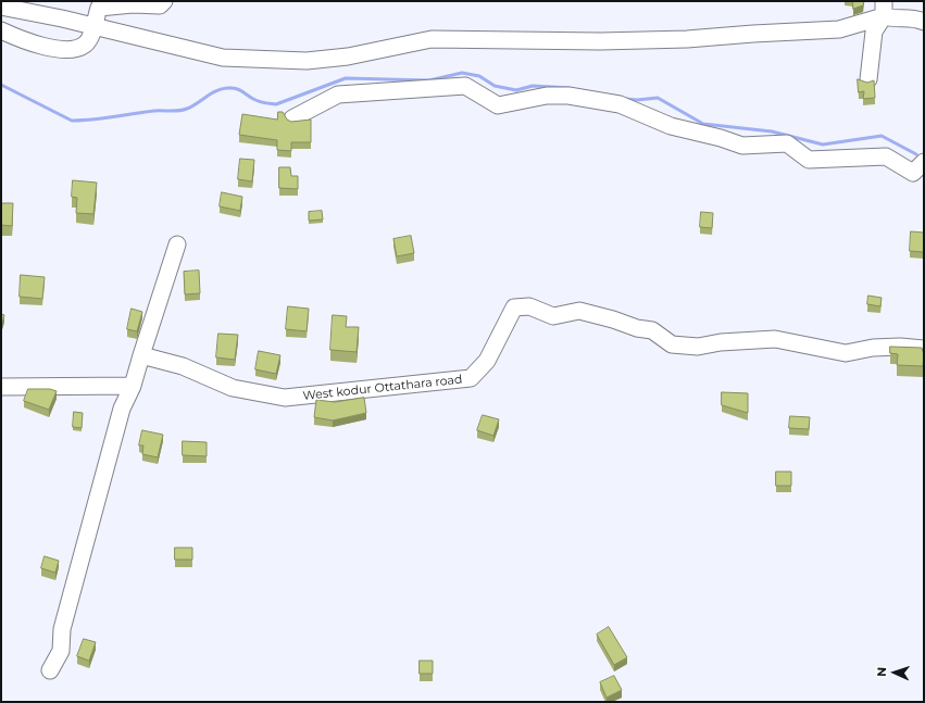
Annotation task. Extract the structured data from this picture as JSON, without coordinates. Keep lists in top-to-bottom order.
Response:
{
  "streets": {
    "street": ["West kodur Ottathara road"]
  },
  "north": "left"
}
